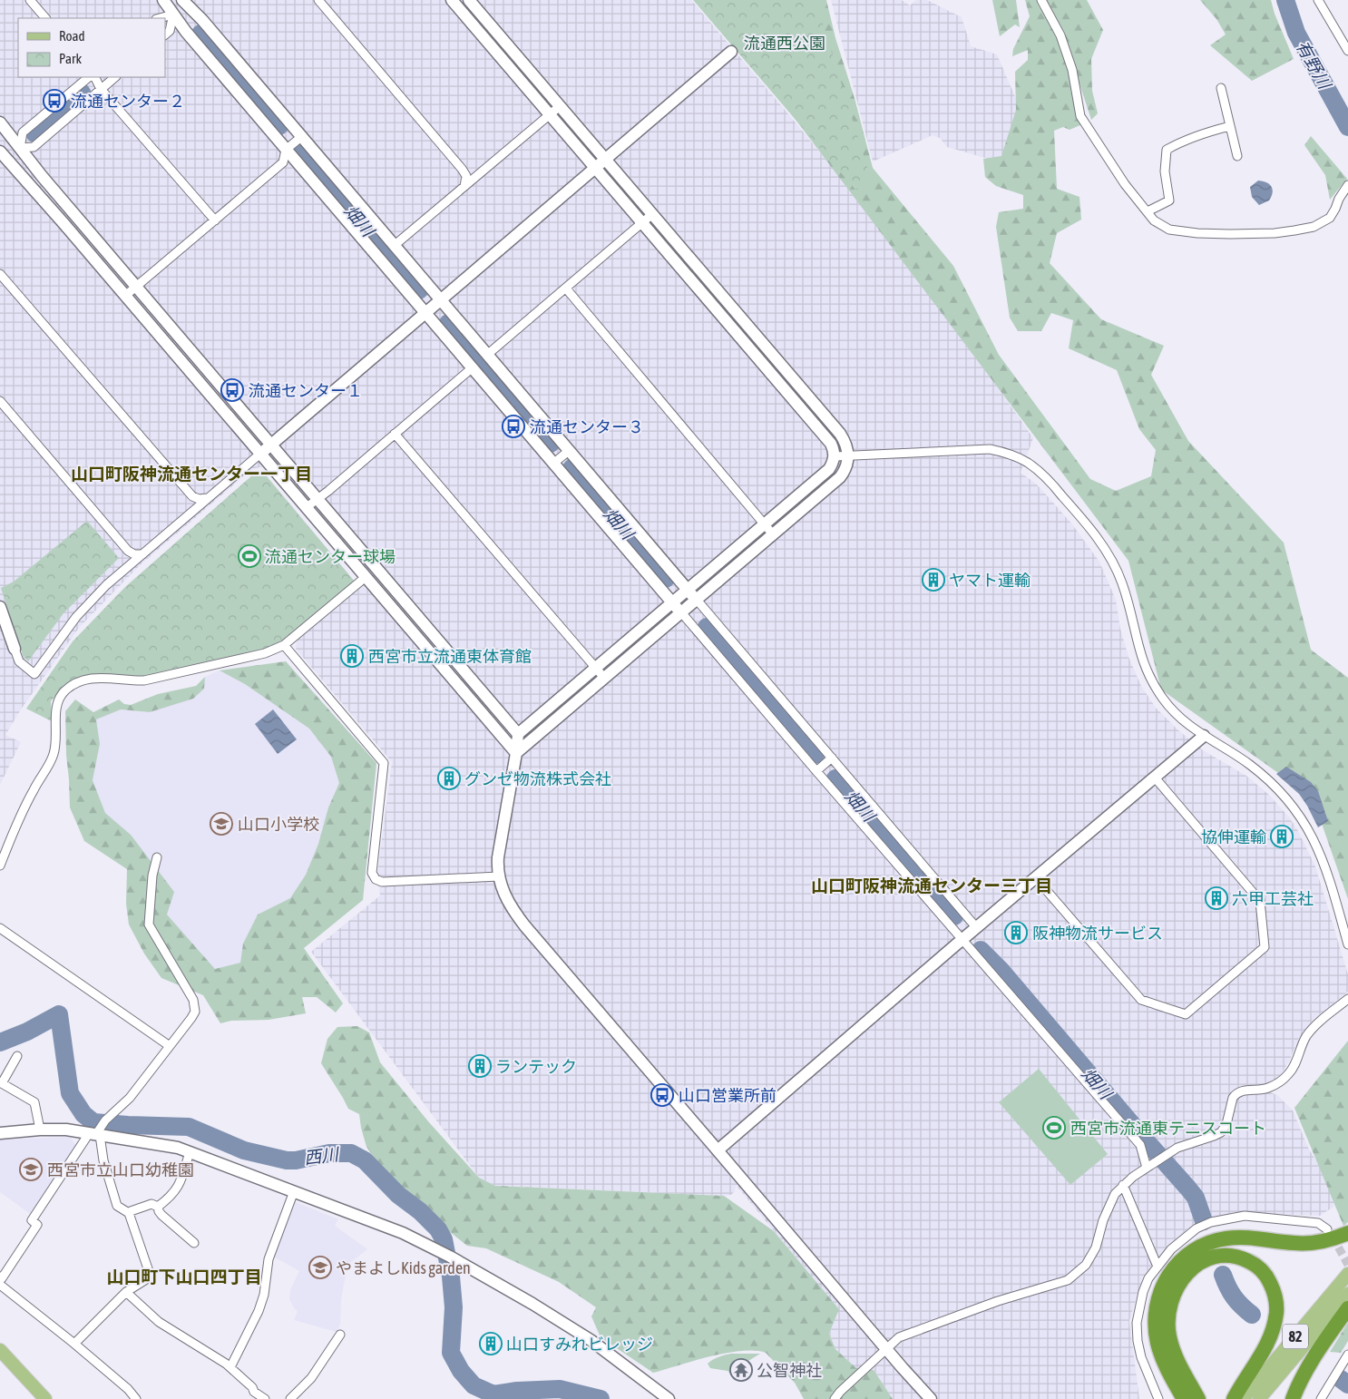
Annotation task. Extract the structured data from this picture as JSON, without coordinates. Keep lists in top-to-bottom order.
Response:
{
  "streets": {
    "main road": ["82"]
  },
  "districts": ["山口町阪神流通センター一丁目", "山口町阪神流通センター三丁目", "山口町下山口四丁目"],
  "water": ["有野川", "畑川", "西川"],
  "parks": ["流通西公園"],
  "places": {
    "bus stop": [
      "流通センター２",
      "流通センター１",
      "流通センター３",
      "山口営業所前"
    ],
    "sports": ["流通センター球場", "西宮市流通東テニスコート"],
    "building": [
      "ヤマト運輸",
      "西宮市立流通東体育館",
      "グンゼ物流株式会社",
      "協伸運輸",
      "六甲工芸社",
      "阪神物流サービス",
      "ランテック",
      "山口すみれビレッジ"
    ],
    "school or university": ["山口小学校", "西宮市立山口幼稚園", "やまよしKids garden"],
    "temple": ["公智神社"]
  },
  "legend": ["Road", "Park"]
}
